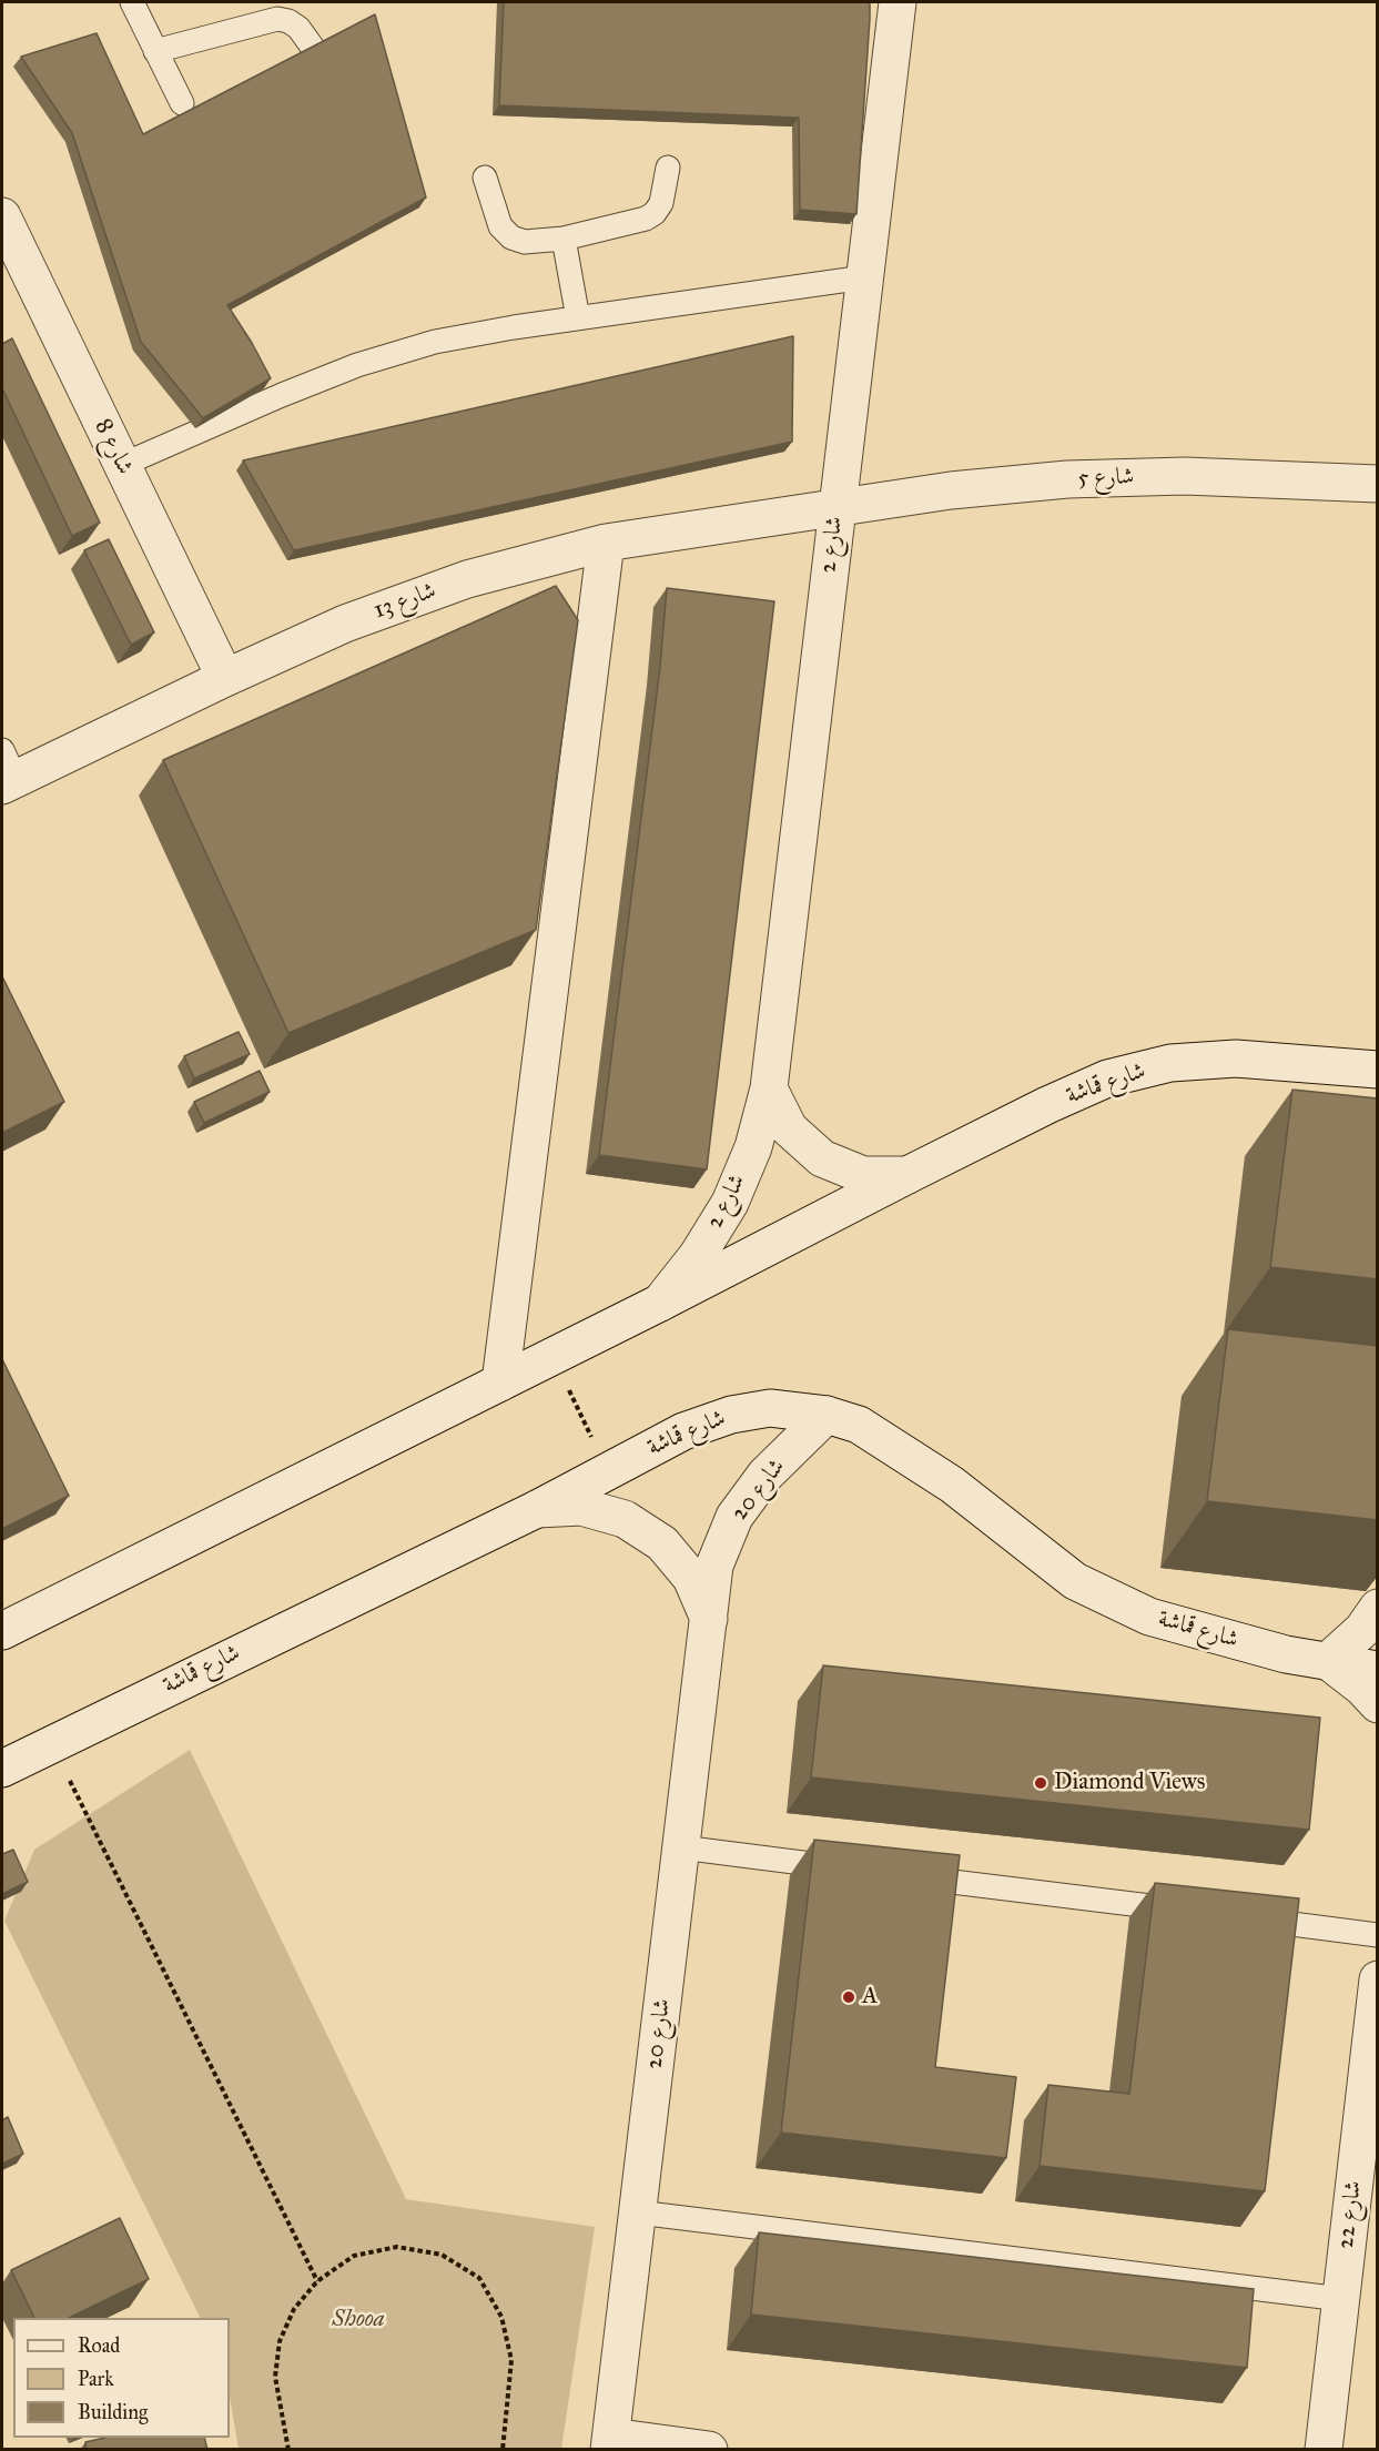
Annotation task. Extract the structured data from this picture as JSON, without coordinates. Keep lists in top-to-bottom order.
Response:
{
  "streets": {
    "street": [
      "شارع 8",
      "شارع 5",
      "شارع 2",
      "شارع 13",
      "شارع قماشة",
      "شارع 20",
      "شارع 22"
    ]
  },
  "crossings": [
    ["شارع 8", "شارع 13"],
    ["شارع 5", "شارع 2"],
    ["شارع 5", "شارع 13"],
    ["شارع 2", "شارع 13"],
    ["شارع 2", "شارع قماشة"],
    ["شارع قماشة", "شارع 20"]
  ],
  "parks": ["Shooa"],
  "places": ["Diamond Views", "A"],
  "legend": ["Road", "Park", "Building"]
}
